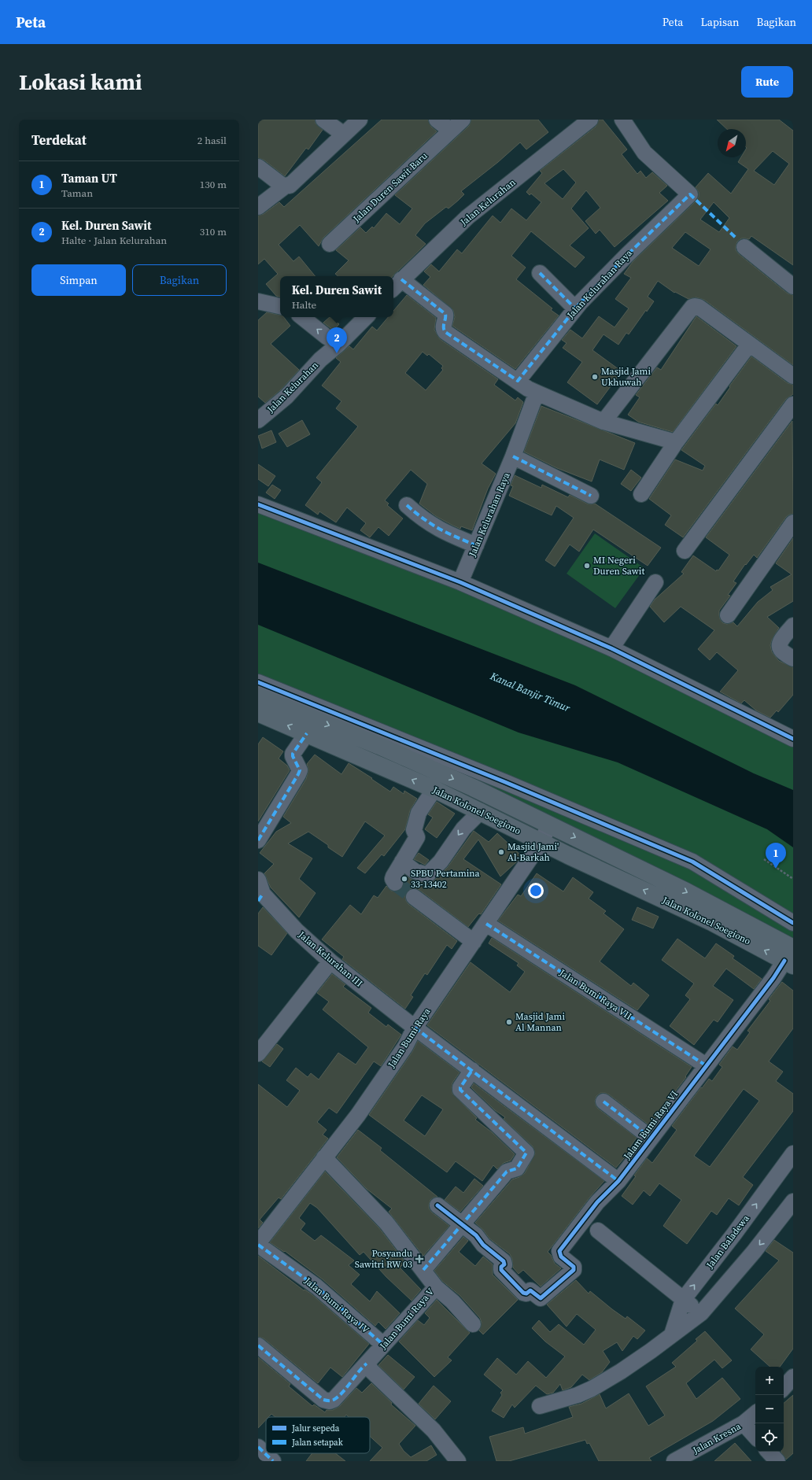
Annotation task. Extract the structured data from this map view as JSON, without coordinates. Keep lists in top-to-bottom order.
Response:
{
  "streets": {
    "main road": ["Jalan Kolonel Soegiono"],
    "street": [
      "Jalan Duren Sawit Baru",
      "Jalan Kelurahan",
      "Jalan Kelurahan Raya",
      "Jalan Kelurahan III",
      "Jalan Bumi Raya VII",
      "Jalan Bumi Raya",
      "Jalam Bumi Raya VI",
      "Jalan Baladewa",
      "Jalan Bumi Raya IV",
      "Jalan Bumi Raya V",
      "Jalan Kresna"
    ]
  },
  "crossings": [
    ["Jalan Kolonel Soegiono", "Jalan Bumi Raya"],
    ["Jalan Kolonel Soegiono", "Jalam Bumi Raya VI"],
    ["Jalan Kelurahan III", "Jalan Bumi Raya"],
    ["Jalan Bumi Raya VII", "Jalan Bumi Raya"],
    ["Jalan Bumi Raya VII", "Jalam Bumi Raya VI"],
    ["Jalan Bumi Raya", "Jalan Bumi Raya IV"],
    ["Jalan Bumi Raya", "Jalan Bumi Raya V"],
    ["Jalan Bumi Raya IV", "Jalan Bumi Raya V"]
  ],
  "water": ["Kanal Banjir Timur"],
  "places": {
    "other": [
      "Masjid Jami Ukhuwah",
      "MI Negeri Duren Sawit",
      "Masjid Jami' Al-Barkah",
      "SPBU Pertamina 33-13402",
      "Masjid Jami Al Mannan"
    ],
    "health": ["Posyandu Sawitri RW 03"]
  },
  "legend": ["Jalur sepeda", "Jalan setapak"],
  "north": "bottom left",
  "page": {
    "header": "Peta",
    "nav": ["Peta", "Lapisan", "Bagikan"],
    "buttons": [
      "Rute",
      ["Simpan", "Bagikan"]
    ],
    "title": "Lokasi kami",
    "heading": ["Terdekat", "2 hasil"],
    "list": [
      {
        "mark": "1",
        "name": "Taman UT",
        "note": "Taman",
        "value": "130 m"
      },
      {
        "mark": "2",
        "name": "Kel. Duren Sawit",
        "note": "Halte · Jalan Kelurahan",
        "value": "310 m"
      }
    ],
    "popup": ["Kel. Duren Sawit", "Halte"],
    "pins": ["2", "1"],
    "map_buttons": ["+", "−"]
  }
}
